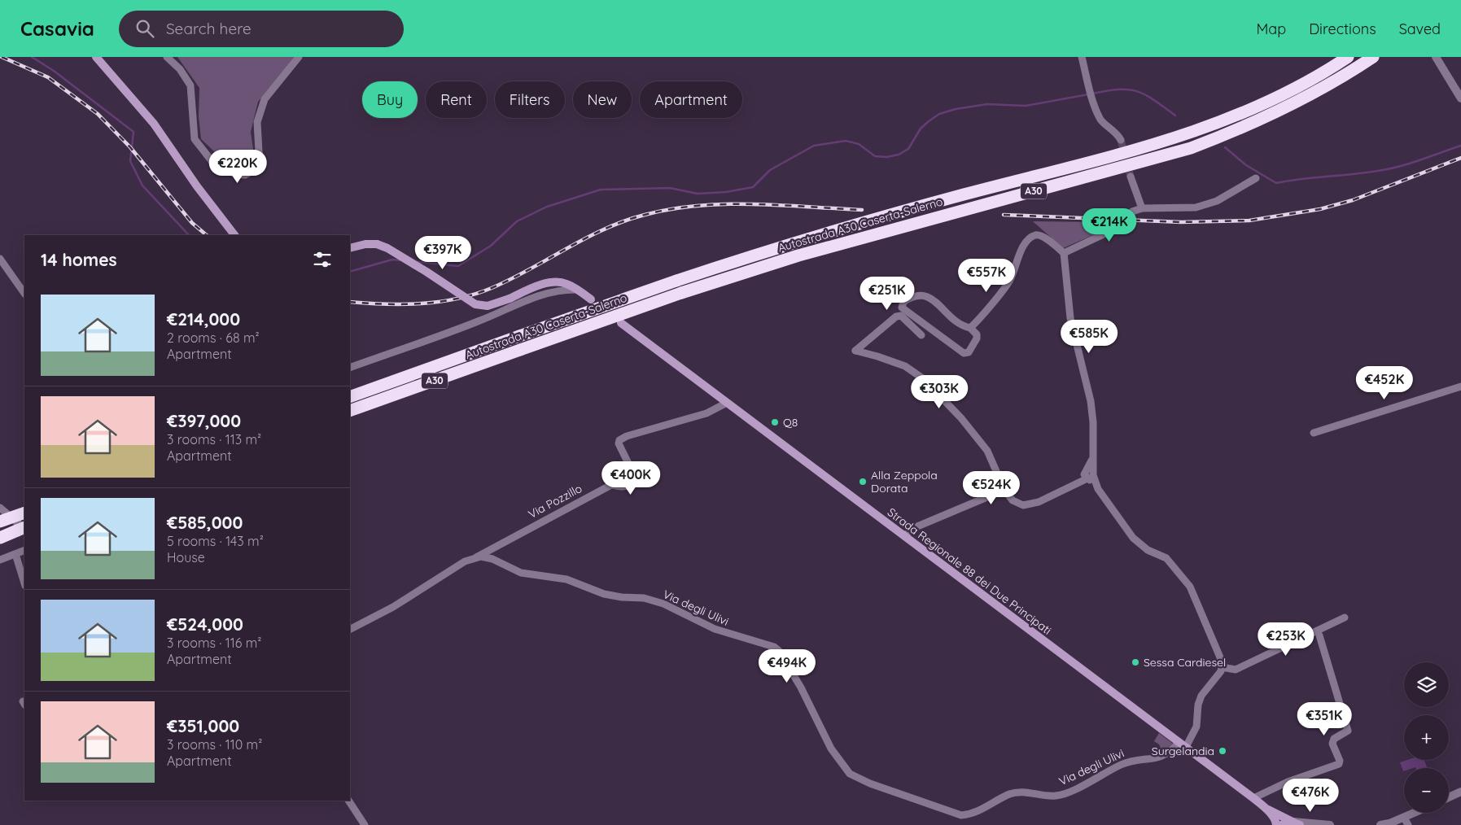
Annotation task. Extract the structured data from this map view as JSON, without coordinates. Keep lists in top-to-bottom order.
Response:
{
  "streets": {
    "highway": ["A30", "Autostrada A30 Caserta-Salerno"],
    "main road": ["Strada Regionale 88 dei Due Principati"],
    "street": ["Via Pozzillo", "Via degli Ulivi"]
  },
  "crossings": [
    ["Via Pozzillo", "Strada Regionale 88 dei Due Principati"],
    ["Via Pozzillo", "Via degli Ulivi"],
    ["Strada Regionale 88 dei Due Principati", "Via degli Ulivi"]
  ],
  "places": [
    "Q8",
    "Alla Zeppola Dorata",
    "Sessa Cardiesel",
    "Surgelandia"
  ],
  "page": {
    "header": "Casavia",
    "search": "Search here",
    "nav": ["Map", "Directions", "Saved"],
    "chip": [
      "Buy",
      "Rent",
      "Filters",
      "New",
      "Apartment"
    ],
    "price": [
      "€220K",
      "€214K",
      "€397K",
      "€557K",
      "€251K",
      "€585K",
      "€452K",
      "€303K",
      "€400K",
      "€524K",
      "€253K",
      "€494K",
      "€351K",
      "€476K"
    ],
    "heading": "14 homes",
    "list": [
      {
        "name": "€214,000",
        "note": "2 rooms · 68 m² · Apartment"
      },
      {
        "name": "€397,000",
        "note": "3 rooms · 113 m² · Apartment"
      },
      {
        "name": "€585,000",
        "note": "5 rooms · 143 m² · House"
      },
      {
        "name": "€524,000",
        "note": "3 rooms · 116 m² · Apartment"
      },
      {
        "name": "€351,000",
        "note": "3 rooms · 110 m² · Apartment"
      }
    ],
    "map_buttons": ["+", "−"]
  }
}
